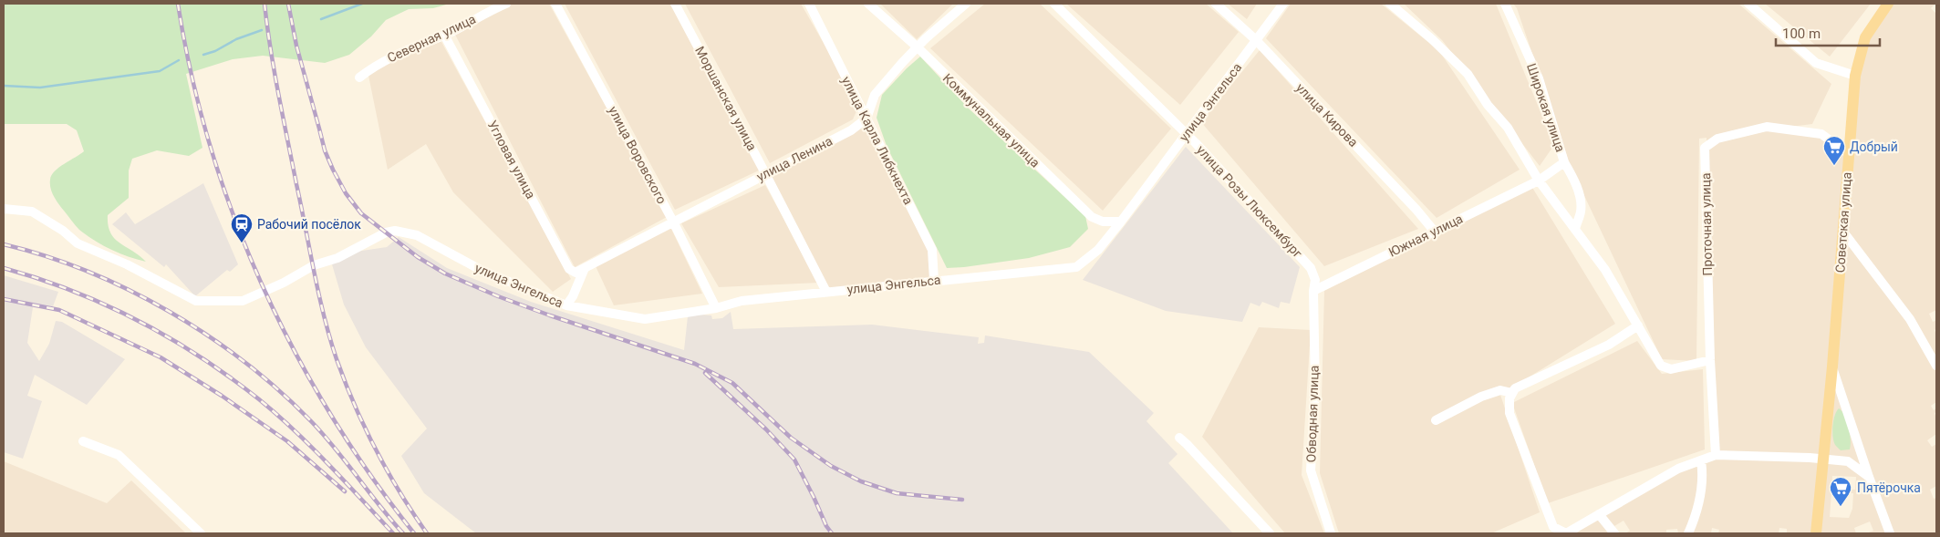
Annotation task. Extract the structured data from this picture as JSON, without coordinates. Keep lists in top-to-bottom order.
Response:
{
  "streets": {
    "main road": ["Советская улица"],
    "street": [
      "Северная улица",
      "Моршанская улица",
      "улица Энгельса",
      "Широкая улица",
      "улица Кирова",
      "Коммунальная улица",
      "улица Карла Либкнехта",
      "улица Воровского",
      "улица Ленина",
      "Угловая улица",
      "улица Розы Люксембург",
      "Проточная улица",
      "Южная улица",
      "Обводная улица"
    ]
  },
  "crossings": [
    ["Северная улица", "Угловая улица"],
    ["Моршанская улица", "улица Энгельса"],
    ["Моршанская улица", "улица Ленина"],
    ["улица Энгельса", "улица Кирова"],
    ["улица Энгельса", "Коммунальная улица"],
    ["улица Энгельса", "улица Карла Либкнехта"],
    ["улица Энгельса", "улица Воровского"],
    ["улица Энгельса", "улица Розы Люксембург"],
    ["Широкая улица", "Южная улица"],
    ["улица Кирова", "Южная улица"],
    ["улица Карла Либкнехта", "улица Ленина"],
    ["улица Воровского", "улица Ленина"],
    ["улица Ленина", "Угловая улица"],
    ["улица Розы Люксембург", "Южная улица"],
    ["улица Розы Люксембург", "Обводная улица"],
    ["Советская улица", "Проточная улица"],
    ["Южная улица", "Обводная улица"]
  ],
  "places": {
    "supermarket": ["Добрый", "Пятёрочка"],
    "station": ["Рабочий посёлок"]
  },
  "scale_bar": "100 m"
}
